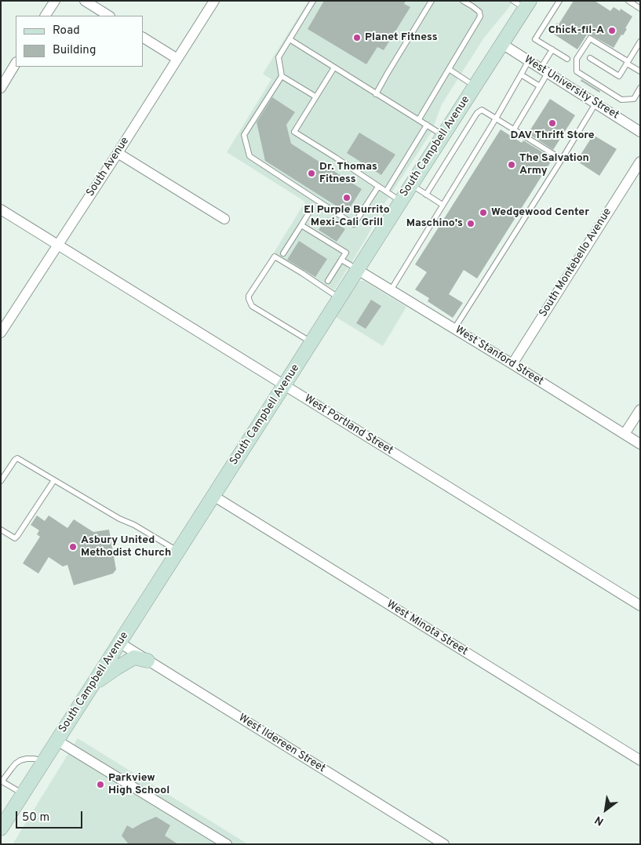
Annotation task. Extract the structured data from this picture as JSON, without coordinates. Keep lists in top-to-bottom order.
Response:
{
  "streets": {
    "main road": ["South Campbell Avenue"],
    "street": [
      "West University Street",
      "South Avenue",
      "South Montebello Avenue",
      "West Stanford Street",
      "West Portland Street",
      "West Minota Street",
      "West Ildereen Street"
    ]
  },
  "crossings": [
    ["West University Street", "South Campbell Avenue"],
    ["South Campbell Avenue", "West Stanford Street"],
    ["South Campbell Avenue", "West Portland Street"],
    ["South Campbell Avenue", "West Minota Street"],
    ["South Campbell Avenue", "West Ildereen Street"],
    ["South Avenue", "West Portland Street"],
    ["South Montebello Avenue", "West Stanford Street"]
  ],
  "places": [
    "Chick-fil-A",
    "Planet Fitness",
    "DAV Thrift Store",
    "The Salvation Army",
    "Dr. Thomas Fitness",
    "El Purple Burrito Mexi-Cali Grill",
    "Wedgewood Center",
    "Maschino's",
    "Asbury United Methodist Church",
    "Parkview High School"
  ],
  "legend": ["Road", "Building"],
  "scale_bar": "50 m",
  "north": "bottom left"
}
